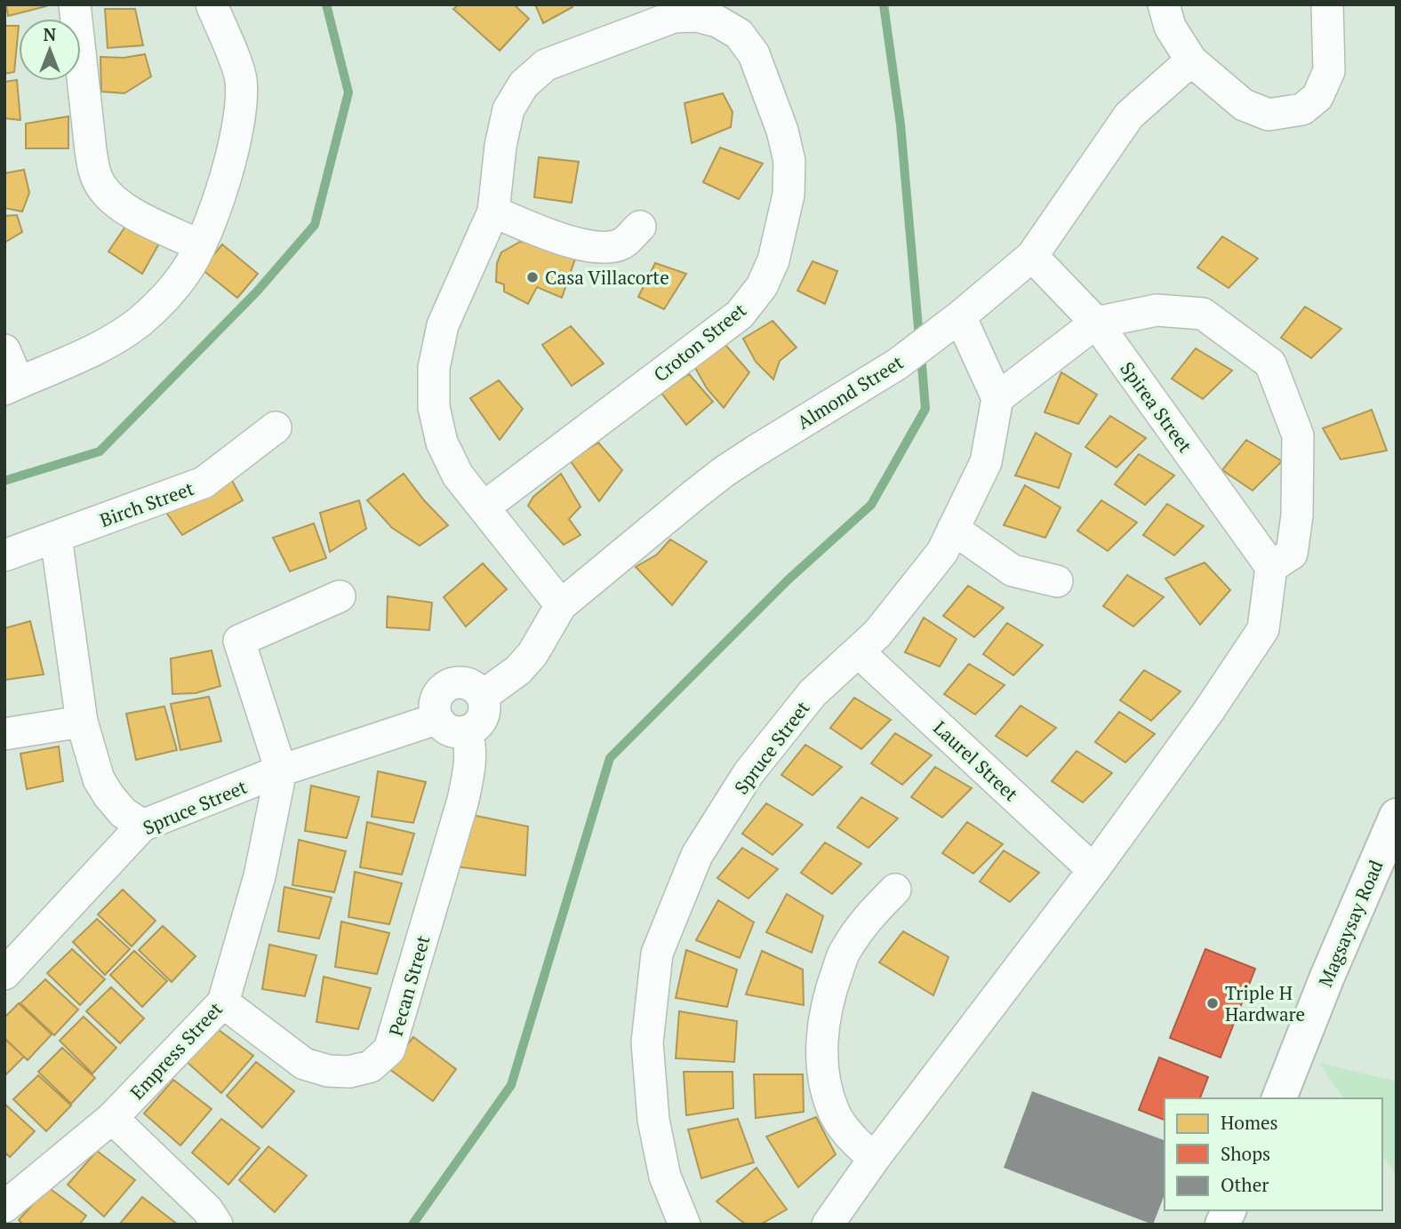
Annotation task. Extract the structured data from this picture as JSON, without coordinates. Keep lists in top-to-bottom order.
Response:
{
  "streets": {
    "main road": ["Magsaysay Road"],
    "street": [
      "Croton Street",
      "Almond Street",
      "Spirea Street",
      "Birch Street",
      "Spruce Street",
      "Laurel Street",
      "Pecan Street",
      "Empress Street"
    ]
  },
  "crossings": [
    ["Croton Street", "Almond Street"],
    ["Almond Street", "Spirea Street"],
    ["Almond Street", "Spruce Street"],
    ["Almond Street", "Pecan Street"],
    ["Spruce Street", "Laurel Street"],
    ["Spruce Street", "Pecan Street"],
    ["Spruce Street", "Empress Street"],
    ["Pecan Street", "Empress Street"]
  ],
  "places": ["Casa Villacorte", "Triple H Hardware"],
  "legend": ["Homes", "Shops", "Other"],
  "north": "top"
}
